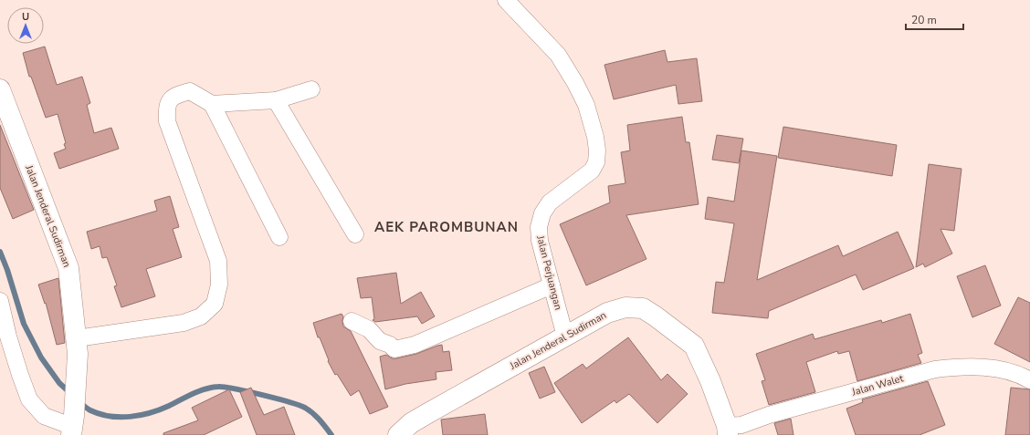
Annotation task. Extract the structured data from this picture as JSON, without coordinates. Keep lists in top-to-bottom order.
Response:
{
  "streets": {
    "main road": ["Jalan Jenderal Sudirman"],
    "street": ["Jalan Perjuangan", "Jalan Walet"]
  },
  "crossings": [
    ["Jalan Jenderal Sudirman", "Jalan Perjuangan"],
    ["Jalan Jenderal Sudirman", "Jalan Walet"]
  ],
  "districts": ["AEK PAROMBUNAN"],
  "scale_bar": "20 m",
  "north": "top"
}
